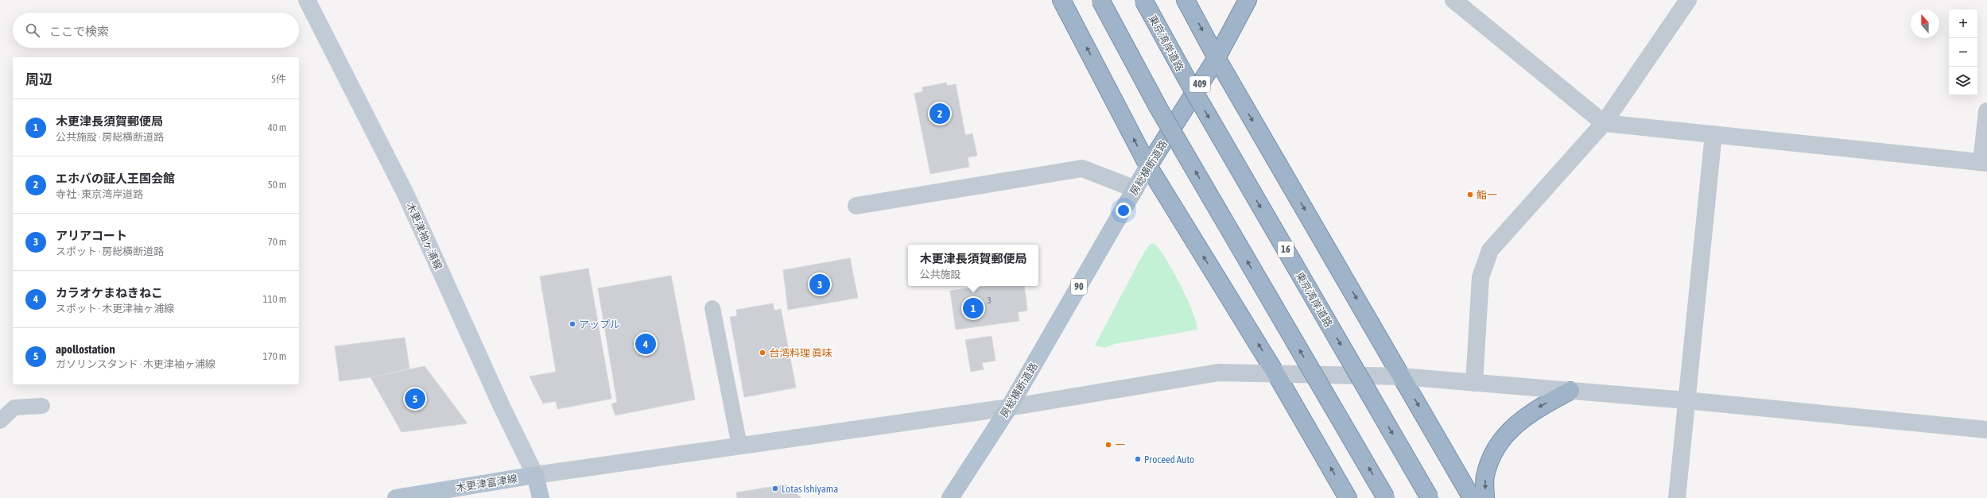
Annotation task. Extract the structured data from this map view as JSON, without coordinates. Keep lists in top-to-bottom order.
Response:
{
  "streets": {
    "highway": [
      "東京湾岸道路",
      "409",
      "房総横断道路",
      "16"
    ],
    "main road": ["木更津袖ヶ浦線", "90", "木更津富津線"]
  },
  "crossings": [
    ["木更津袖ヶ浦線", "木更津富津線"]
  ],
  "places": [
    "鮨一",
    "アップル",
    "台湾料理 眞味",
    "一",
    "Proceed Auto",
    "Lotas Ishiyama"
  ],
  "house_numbers": ["3"],
  "north": "top",
  "page": {
    "map_buttons": ["+", "−"],
    "search": "ここで検索",
    "heading": ["周辺", "5件"],
    "list": [
      {
        "mark": "1",
        "name": "木更津長須賀郵便局",
        "note": "公共施設 · 房総横断道路",
        "value": "40 m"
      },
      {
        "mark": "2",
        "name": "エホバの証人王国会館",
        "note": "寺社 · 東京湾岸道路",
        "value": "50 m"
      },
      {
        "mark": "3",
        "name": "アリアコート",
        "note": "スポット · 房総横断道路",
        "value": "70 m"
      },
      {
        "mark": "4",
        "name": "カラオケまねきねこ",
        "note": "スポット · 木更津袖ヶ浦線",
        "value": "110 m"
      },
      {
        "mark": "5",
        "name": "apollostation",
        "note": "ガソリンスタンド · 木更津袖ヶ浦線",
        "value": "170 m"
      }
    ],
    "pins": [
      "2",
      "3",
      "1",
      "4",
      "5"
    ],
    "popup": ["木更津長須賀郵便局", "公共施設"]
  }
}
